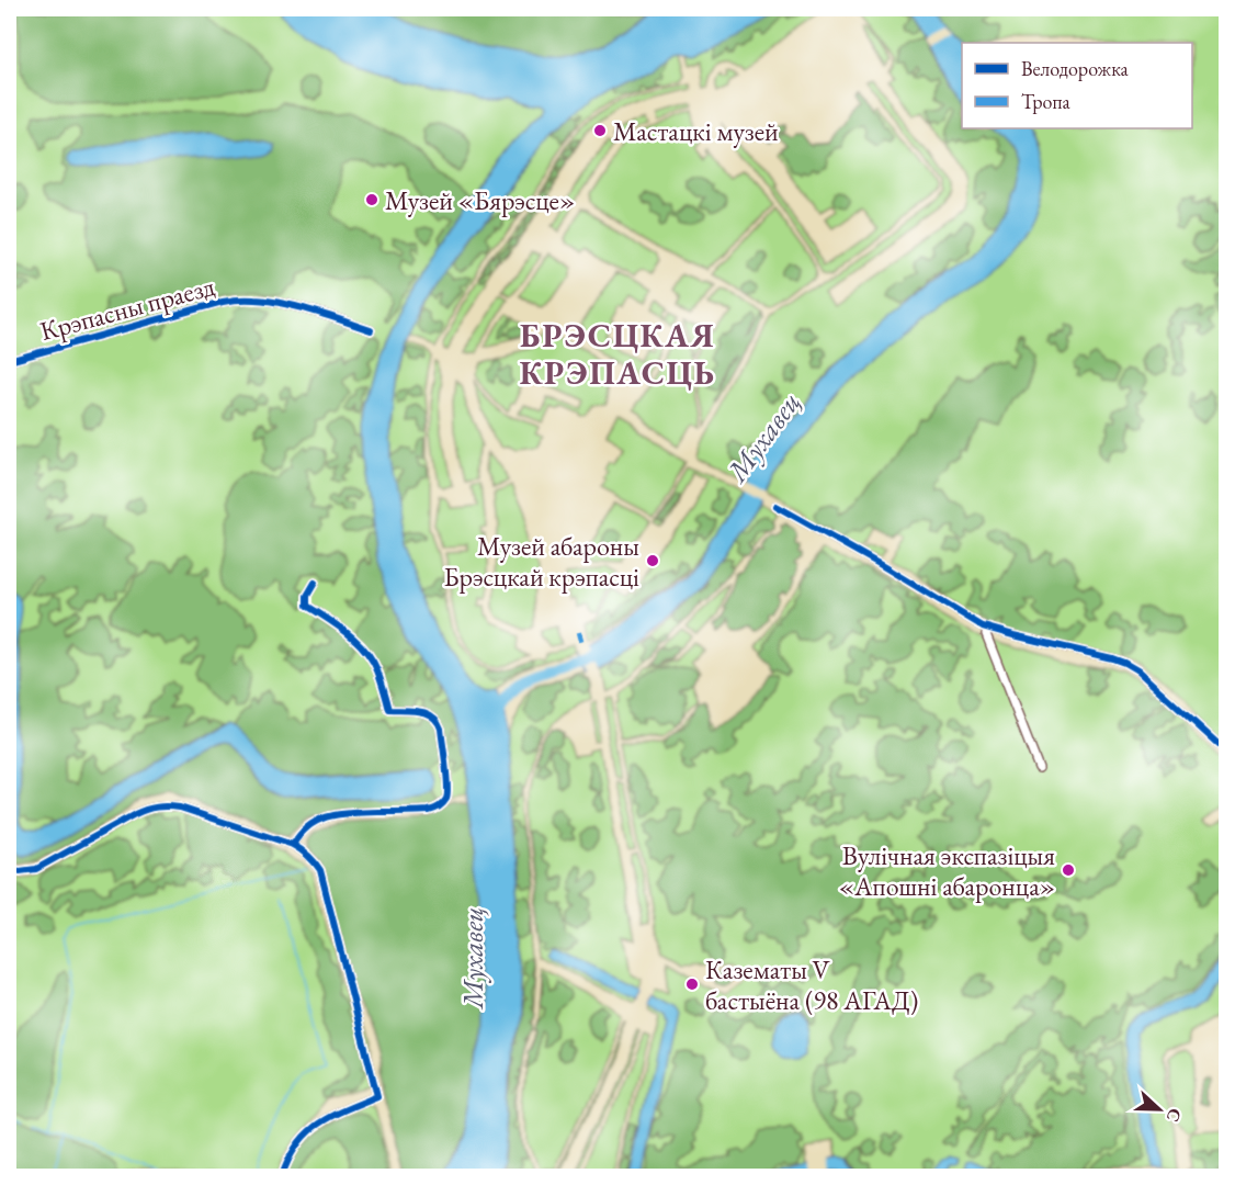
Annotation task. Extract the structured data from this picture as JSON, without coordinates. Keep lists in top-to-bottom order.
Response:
{
  "streets": {
    "street": ["Крэпасны праезд"]
  },
  "districts": ["БРЭСЦКАЯ КРЭПАСЦЬ"],
  "water": ["Мухавец"],
  "places": [
    "Мастацкі музей",
    "Музей «Бярэсце»",
    "Музей абароны Брэсцкай крэпасці",
    "Вулічная экспазіцыя «Апошні абаронца»",
    "Казематы V бастыёна (98 АГАД)"
  ],
  "legend": ["Велодорожка", "Тропа"],
  "north": "right"
}
